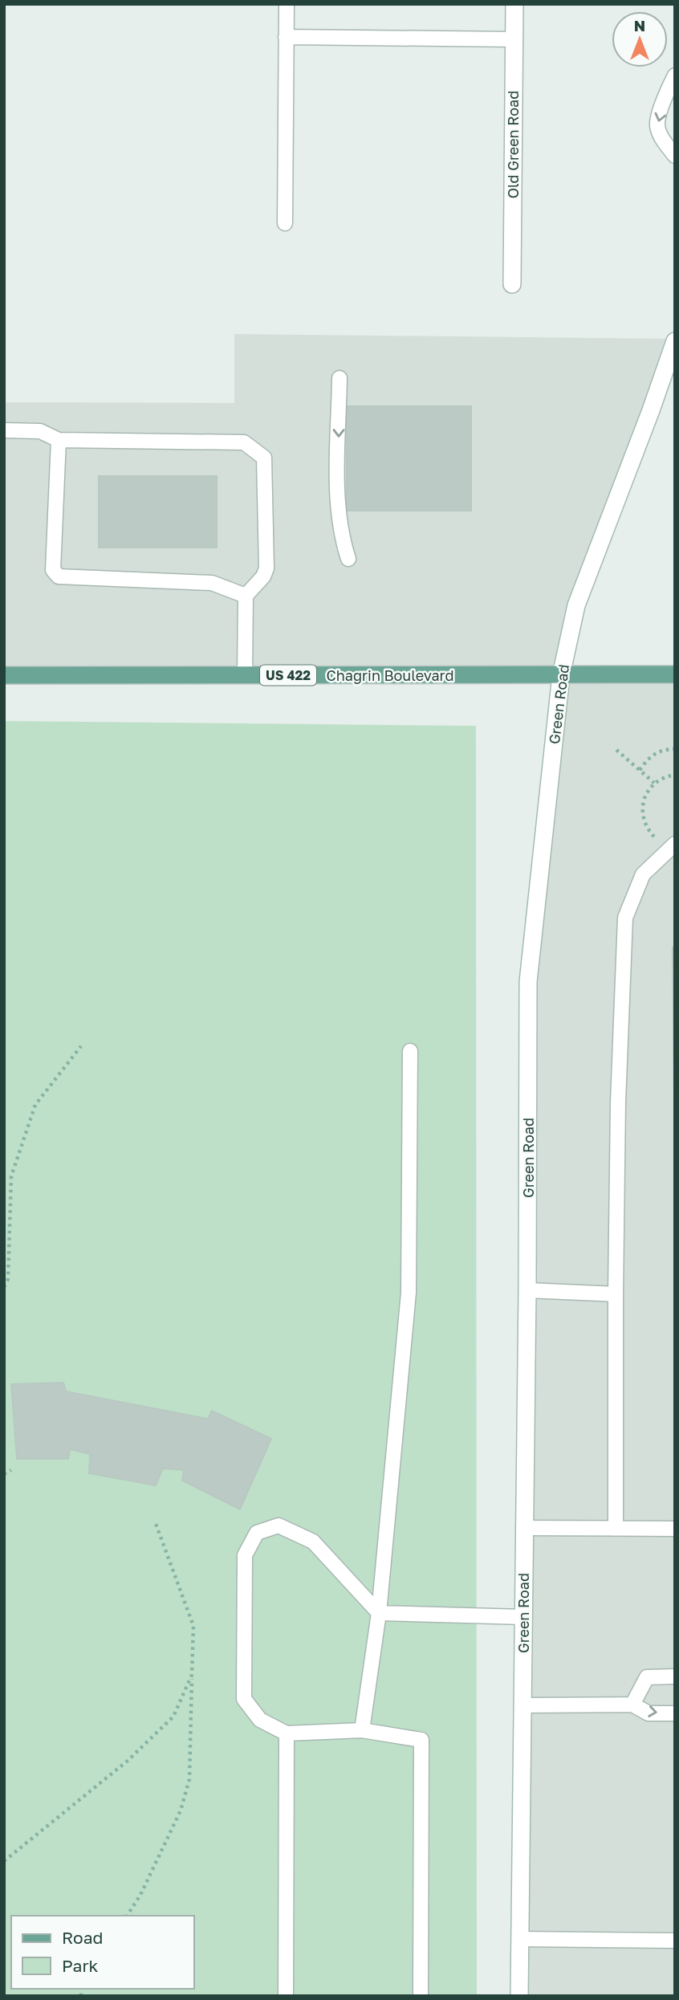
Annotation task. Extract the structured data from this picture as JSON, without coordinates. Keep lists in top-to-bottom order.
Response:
{
  "streets": {
    "main road": [
      "Old Green Road",
      "US 422",
      "Chagrin Boulevard",
      "Green Road"
    ]
  },
  "crossings": [
    ["Chagrin Boulevard", "Green Road"]
  ],
  "legend": ["Road", "Park"],
  "north": "top"
}
